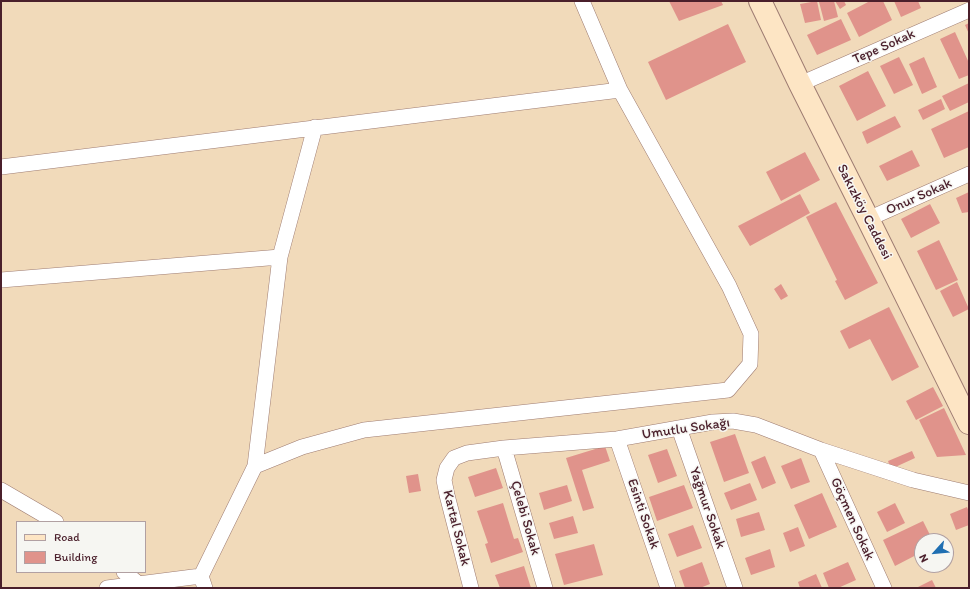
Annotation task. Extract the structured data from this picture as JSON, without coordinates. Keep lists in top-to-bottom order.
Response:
{
  "streets": {
    "main road": ["Sakızköy Caddesi"],
    "street": [
      "Tepe Sokak",
      "Onur Sokak",
      "Umutlu Sokağı",
      "Yağmur Sokak",
      "Esinti Sokak",
      "Çelebi Sokak",
      "Göçmen Sokak",
      "Kartal Sokak"
    ]
  },
  "crossings": [
    ["Tepe Sokak", "Sakızköy Caddesi"],
    ["Onur Sokak", "Sakızköy Caddesi"],
    ["Umutlu Sokağı", "Yağmur Sokak"],
    ["Umutlu Sokağı", "Esinti Sokak"],
    ["Umutlu Sokağı", "Çelebi Sokak"],
    ["Umutlu Sokağı", "Göçmen Sokak"],
    ["Umutlu Sokağı", "Kartal Sokak"]
  ],
  "legend": ["Road", "Building"],
  "north": "bottom left"
}
